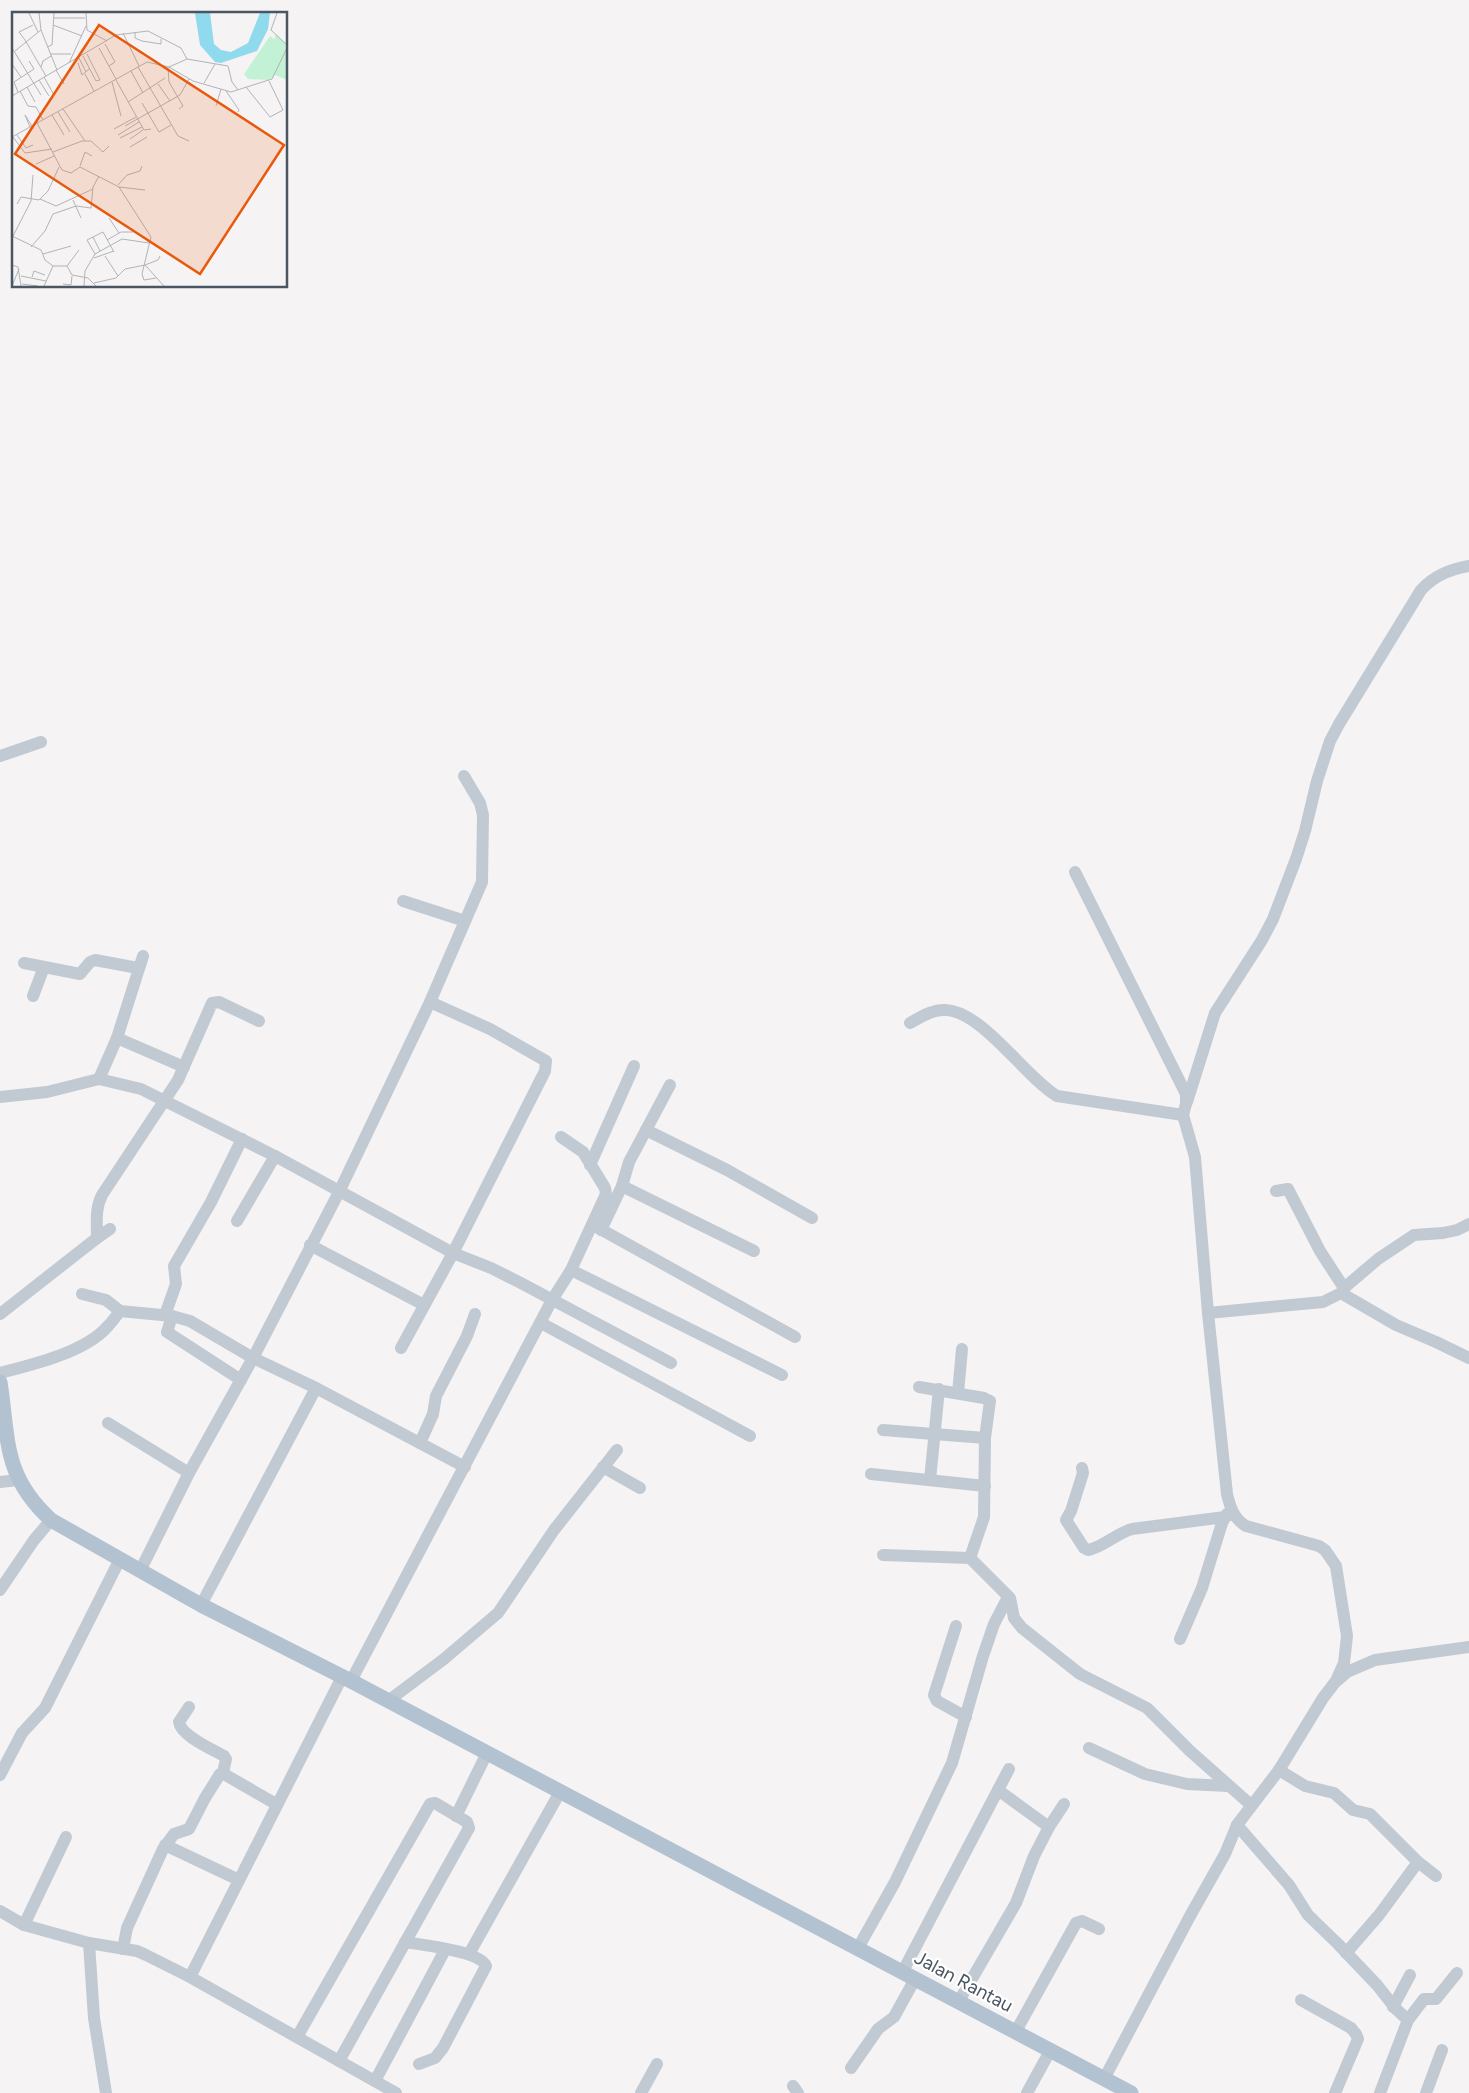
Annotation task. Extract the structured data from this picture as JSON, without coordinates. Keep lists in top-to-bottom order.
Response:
{
  "streets": {
    "main road": ["Jalan Rantau"]
  }
}
